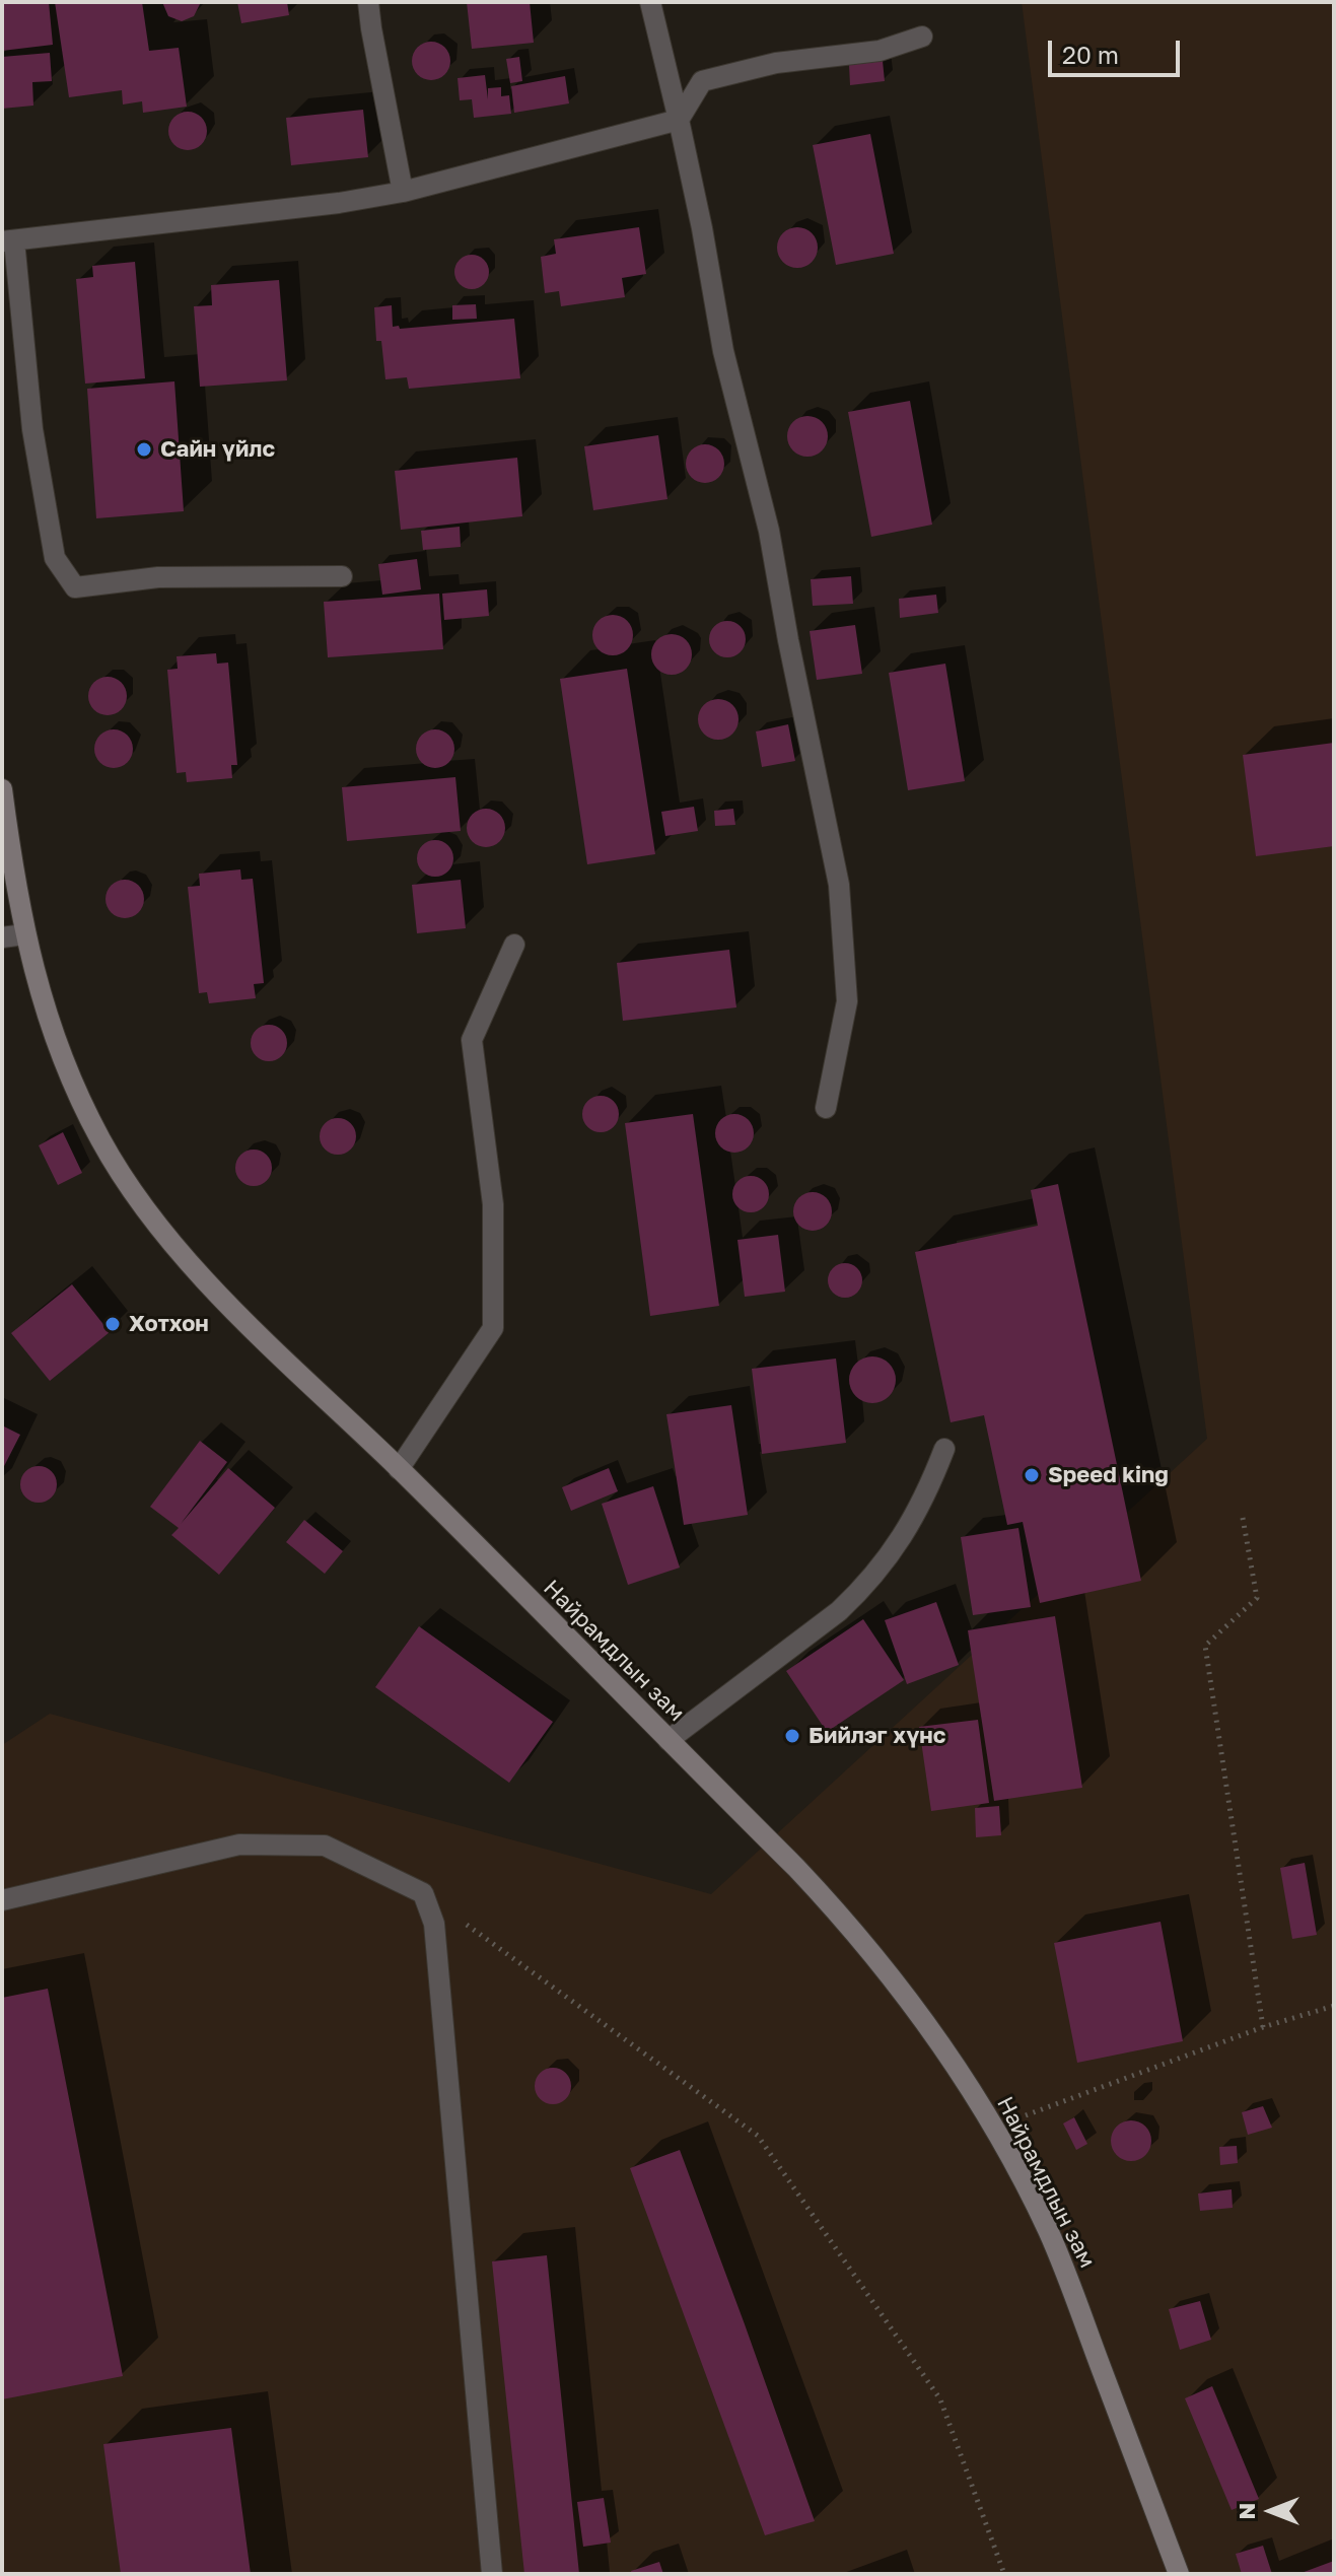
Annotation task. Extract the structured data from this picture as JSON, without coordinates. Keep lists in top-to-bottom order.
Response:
{
  "streets": {
    "main road": ["Найрамдлын зам"]
  },
  "places": [
    "Сайн үйлс",
    "Хотхон",
    "Speed king",
    "Бийлэг хүнс"
  ],
  "scale_bar": "20 m",
  "north": "left"
}
